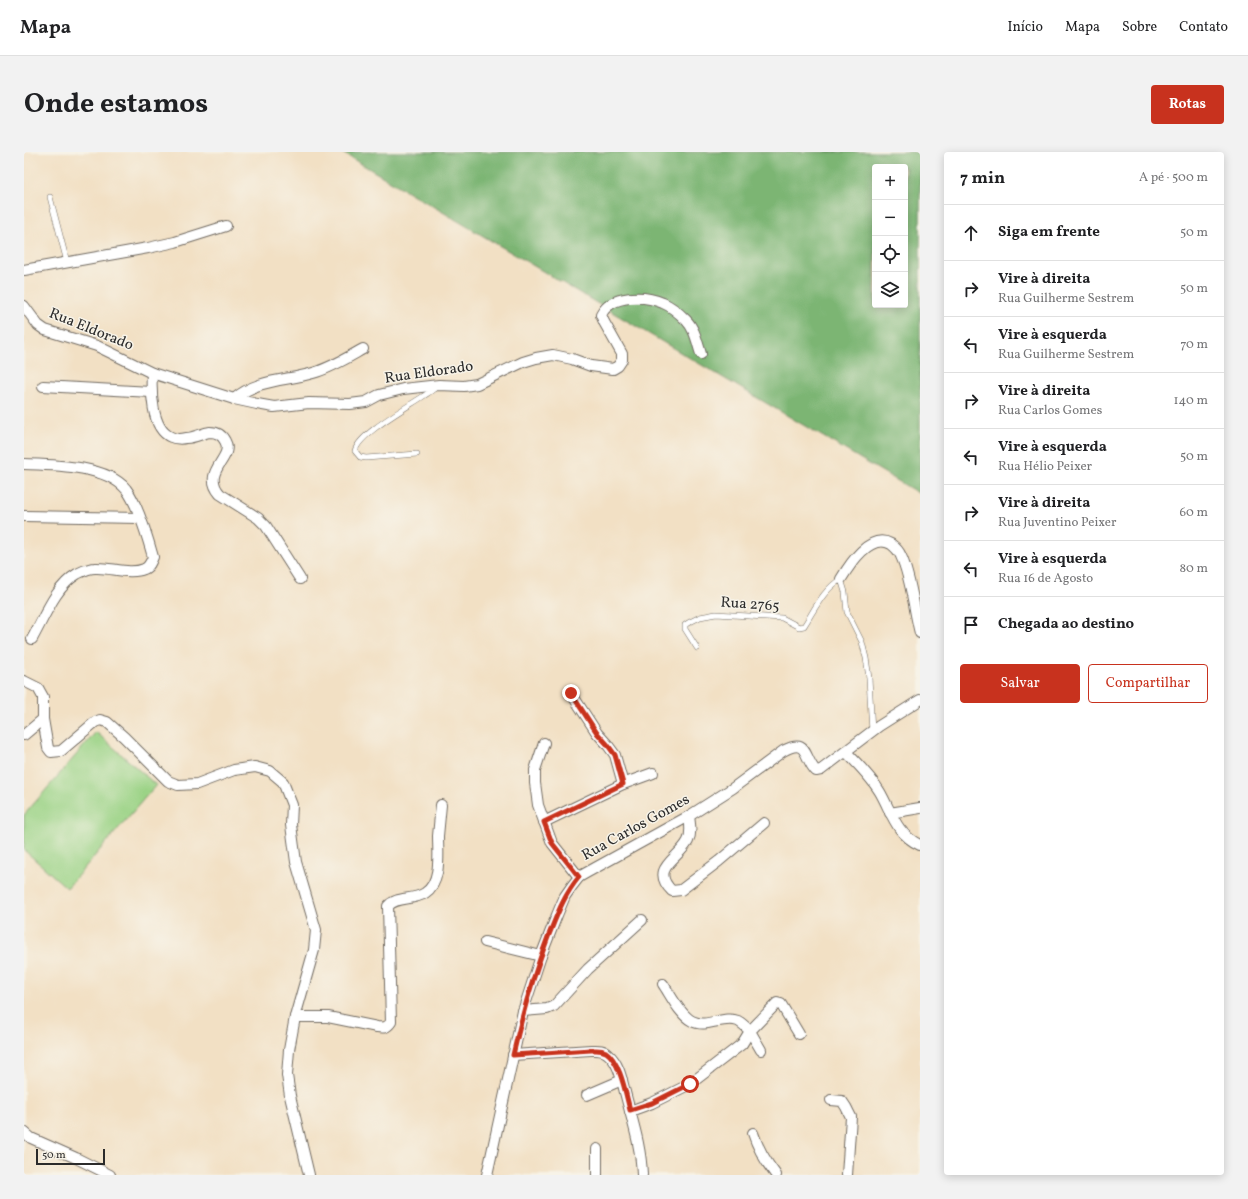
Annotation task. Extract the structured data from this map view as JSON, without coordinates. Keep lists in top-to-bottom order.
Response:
{
  "streets": {
    "street": ["Rua Eldorado", "Rua Carlos Gomes"],
    "lane": ["Rua 2765"]
  },
  "scale_bar": "50 m",
  "page": {
    "header": "Mapa",
    "nav": [
      "Início",
      "Mapa",
      "Sobre",
      "Contato"
    ],
    "title": "Onde estamos",
    "buttons": [
      "Rotas",
      ["Salvar", "Compartilhar"]
    ],
    "heading": ["7 min", "A pé · 500 m"],
    "map_buttons": ["+", "−"],
    "list": [
      ["Siga em frente", "50 m"],
      ["Vire à direita", "Rua Guilherme Sestrem", "50 m"],
      ["Vire à esquerda", "Rua Guilherme Sestrem", "70 m"],
      ["Vire à direita", "Rua Carlos Gomes", "140 m"],
      ["Vire à esquerda", "Rua Hélio Peixer", "50 m"],
      ["Vire à direita", "Rua Juventino Peixer", "60 m"],
      ["Vire à esquerda", "Rua 16 de Agosto", "80 m"],
      "Chegada ao destino"
    ],
    "scale": "50 m"
  }
}
